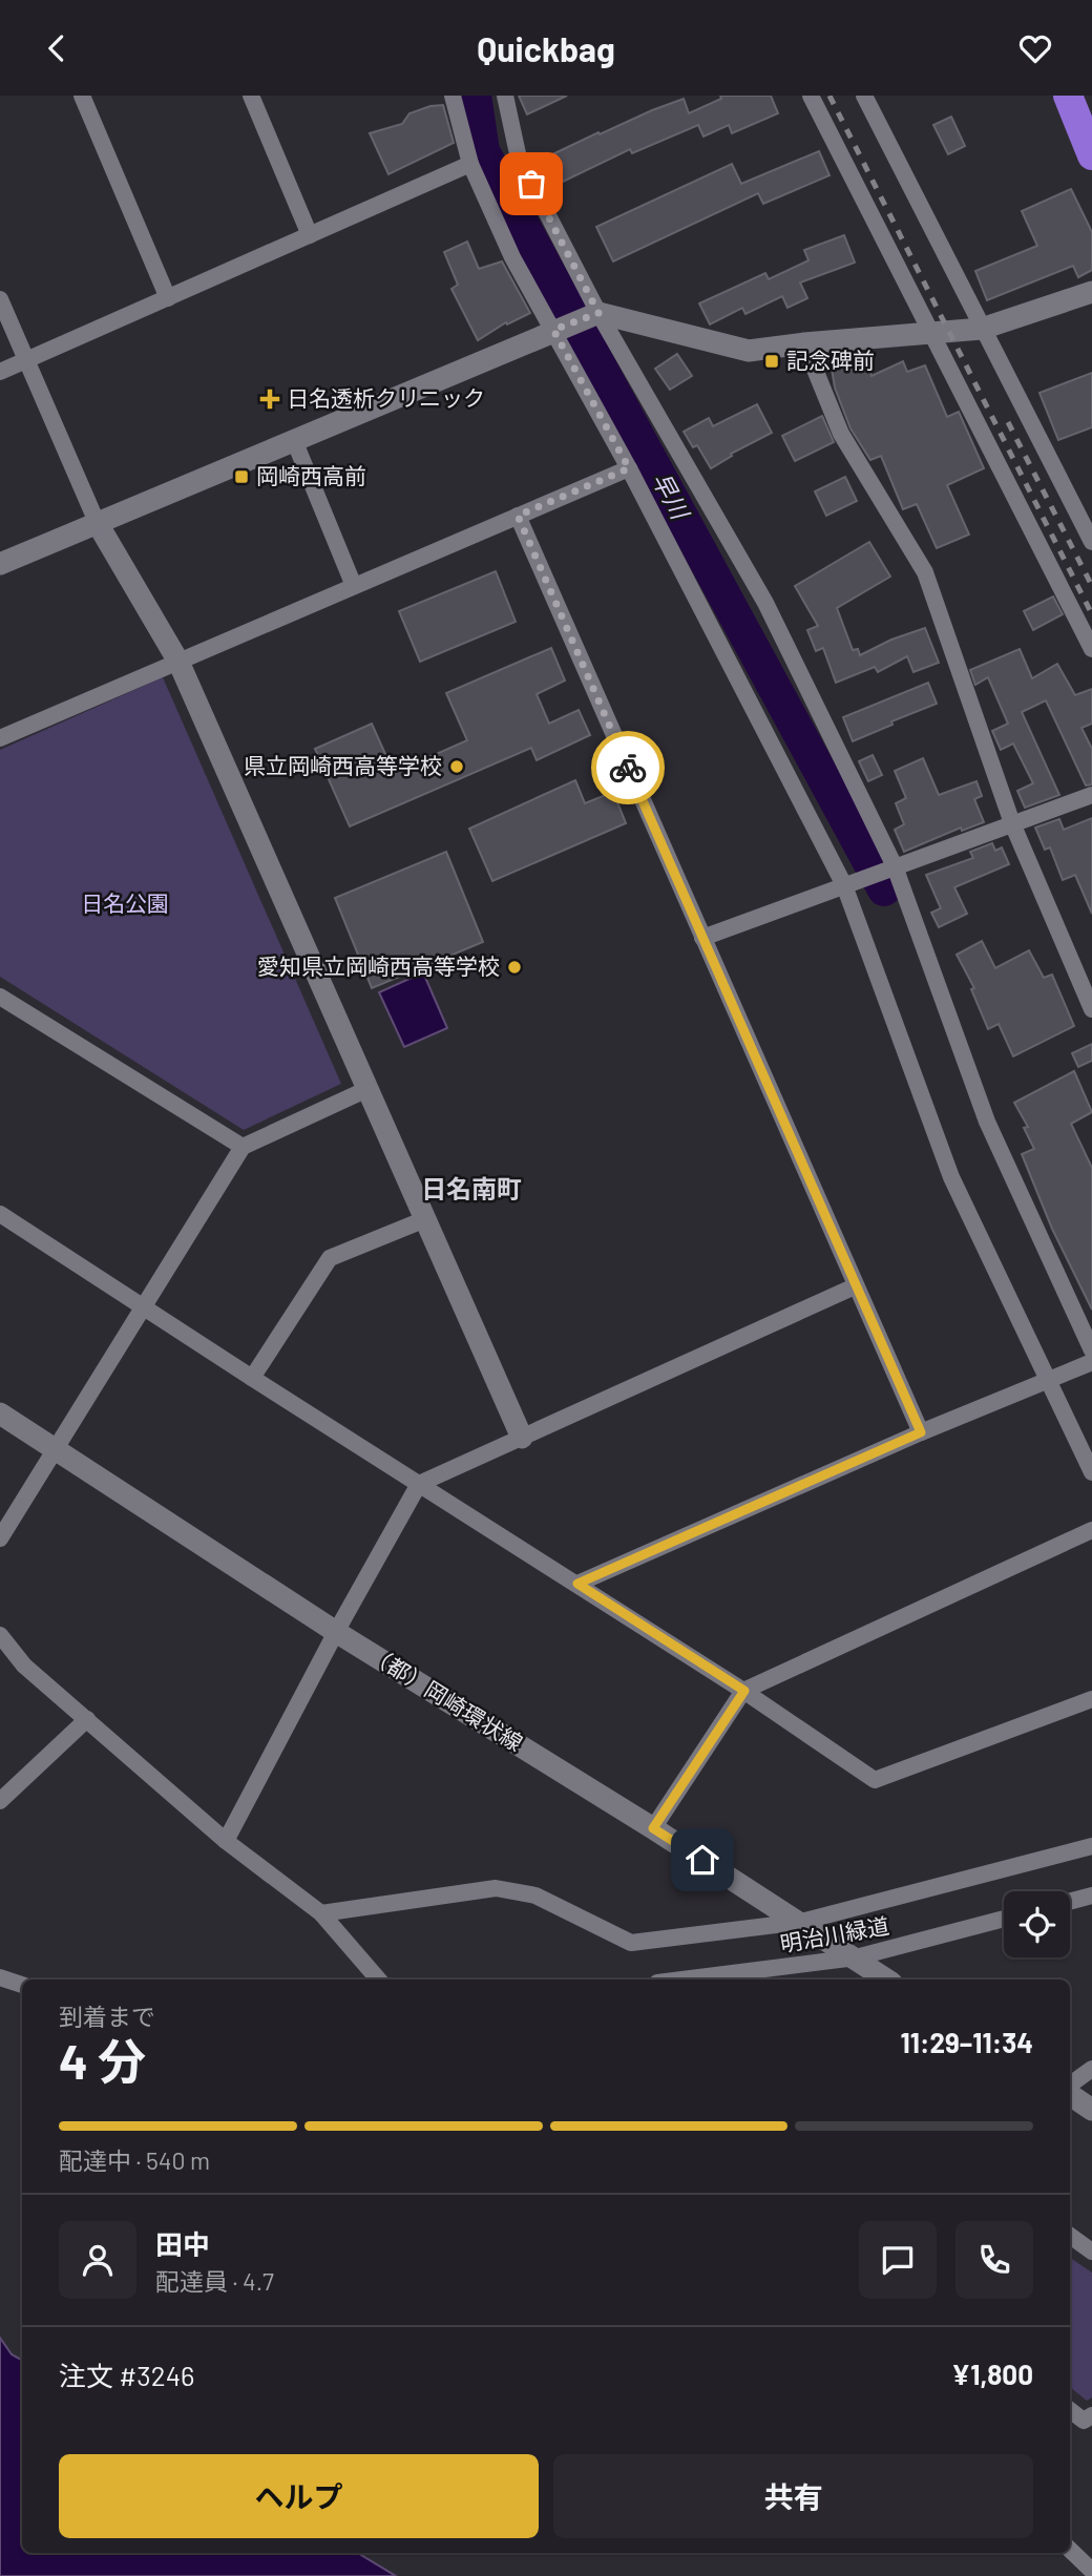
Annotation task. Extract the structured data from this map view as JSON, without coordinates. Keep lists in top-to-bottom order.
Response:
{
  "streets": {
    "street": ["（都）岡崎環状線", "明治川緑道"]
  },
  "crossings": [
    ["（都）岡崎環状線", "明治川緑道"]
  ],
  "districts": ["日名南町"],
  "water": ["早川"],
  "parks": ["日名公園"],
  "places": {
    "transit": ["記念碑前", "岡崎西高前"],
    "health": ["日名透析クリニック"],
    "other": ["県立岡崎西高等学校", "愛知県立岡崎西高等学校"]
  },
  "page": {
    "header": "Quickbag",
    "heading": ["4 分", "到着まで", "11:29–11:34"],
    "panel": [
      "田中",
      "配達員 · 4.7",
      "注文 #3246",
      "¥1,800"
    ],
    "bar": "配達中 · 540 m",
    "buttons": ["ヘルプ", "共有"]
  }
}
